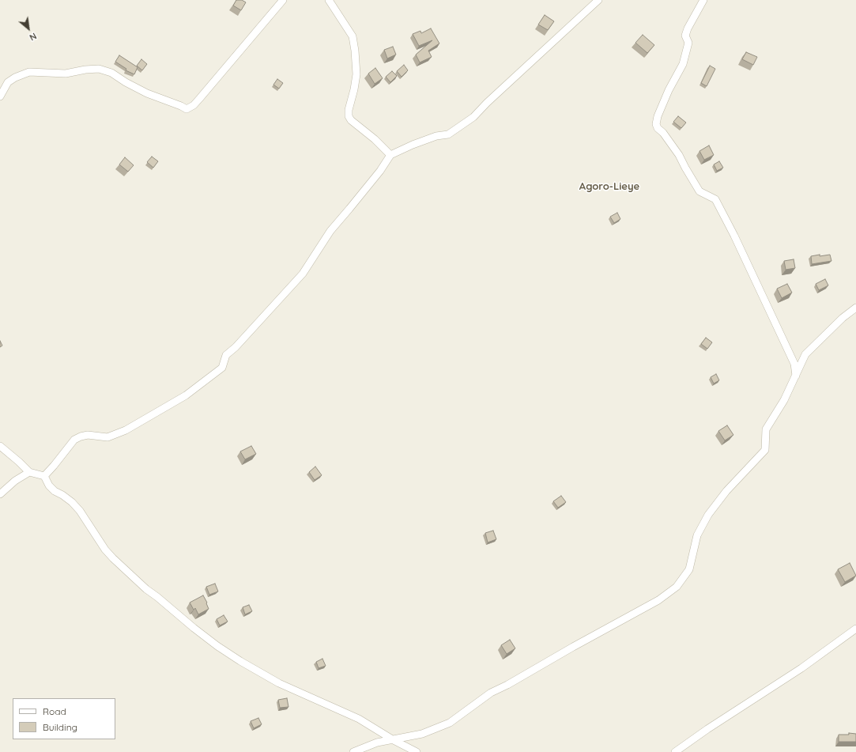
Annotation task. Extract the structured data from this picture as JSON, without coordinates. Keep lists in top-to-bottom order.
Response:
{
  "districts": ["Agoro-Lieye"],
  "legend": ["Road", "Building"],
  "north": "bottom right"
}
